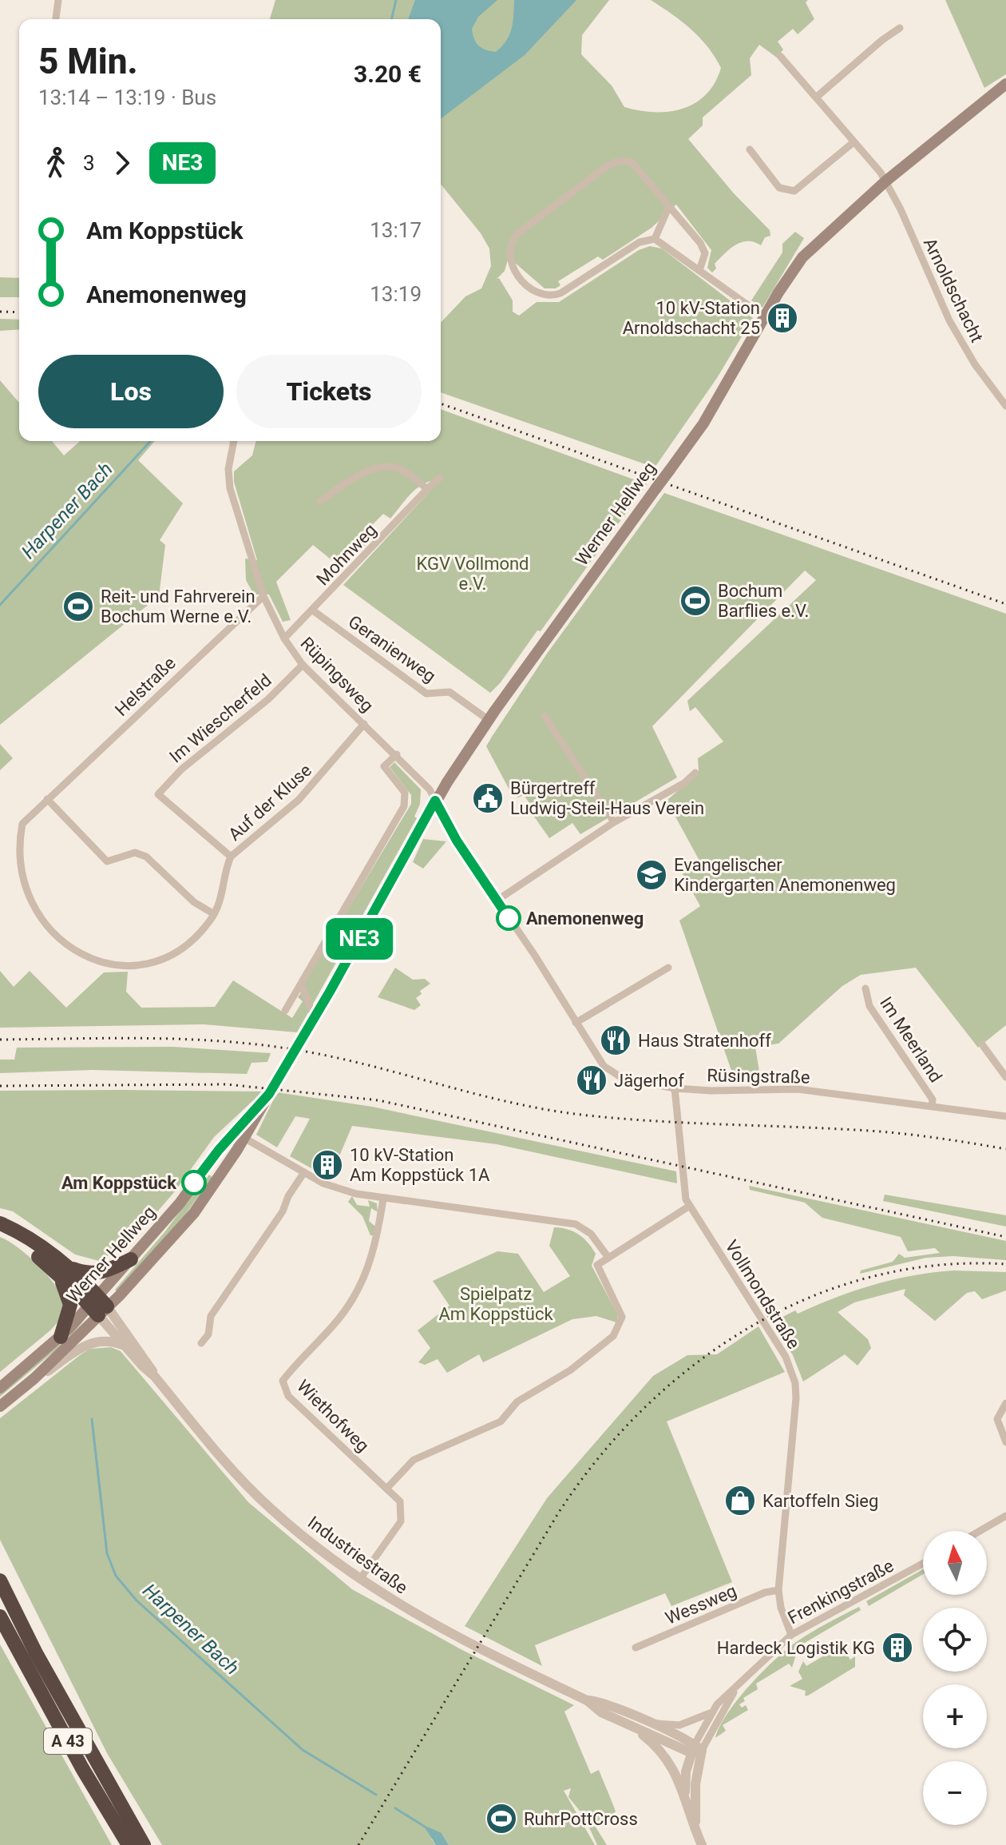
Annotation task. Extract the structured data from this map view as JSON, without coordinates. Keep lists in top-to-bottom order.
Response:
{
  "streets": {
    "highway": ["A 43"],
    "main road": ["Werner Hellweg"],
    "street": [
      "Arnoldschacht",
      "Mohnweg",
      "Geranienweg",
      "Rüpingsweg",
      "Helstraße",
      "Im Wiescherfeld",
      "Auf der Kluse",
      "Im Meerland",
      "Rüsingstraße",
      "Vollmondstraße",
      "Wiethofweg",
      "Industriestraße",
      "Frenkingstraße",
      "Wessweg"
    ]
  },
  "crossings": [
    ["Arnoldschacht", "Werner Hellweg"],
    ["Werner Hellweg", "Geranienweg"],
    ["Werner Hellweg", "Rüpingsweg"],
    ["Werner Hellweg", "Rüsingstraße"],
    ["Werner Hellweg", "Industriestraße"],
    ["Mohnweg", "Geranienweg"],
    ["Mohnweg", "Rüpingsweg"],
    ["Rüpingsweg", "Helstraße"],
    ["Rüpingsweg", "Im Wiescherfeld"],
    ["Rüpingsweg", "Auf der Kluse"],
    ["Rüpingsweg", "Rüsingstraße"],
    ["Im Wiescherfeld", "Auf der Kluse"],
    ["Im Meerland", "Rüsingstraße"],
    ["Rüsingstraße", "Vollmondstraße"],
    ["Vollmondstraße", "Frenkingstraße"],
    ["Vollmondstraße", "Wessweg"],
    ["Wiethofweg", "Industriestraße"],
    ["Industriestraße", "Frenkingstraße"]
  ],
  "water": ["Harpener Bach"],
  "parks": ["KGV Vollmond e.V.", "Spielpatz Am Koppstück"],
  "places": {
    "building": ["10 kV-Station Arnoldschacht 25", "10 kV-Station Am Koppstück 1A", "Hardeck Logistik KG"],
    "sports": ["Bochum Barflies e.V.", "Reit- und Fahrverein Bochum Werne e.V.", "RuhrPottCross"],
    "public building": ["Bürgertreff Ludwig-Steil-Haus Verein"],
    "school or university": ["Evangelischer Kindergarten Anemonenweg"],
    "other": ["Anemonenweg", "Am Koppstück"],
    "restaurant": ["Haus Stratenhoff", "Jägerhof"],
    "shop": ["Kartoffeln Sieg"]
  },
  "lines": ["bus line NE3"],
  "north": "top",
  "page": {
    "on_map": "NE3",
    "heading": ["5 Min.", "13:14 – 13:19 · Bus", "3.20 €"],
    "legs": ["3", "NE3"],
    "list": [
      {
        "name": "Am Koppstück",
        "value": "13:17"
      },
      {
        "name": "Anemonenweg",
        "value": "13:19"
      }
    ],
    "buttons": ["Los", "Tickets"],
    "map_buttons": ["+", "−"]
  }
}
